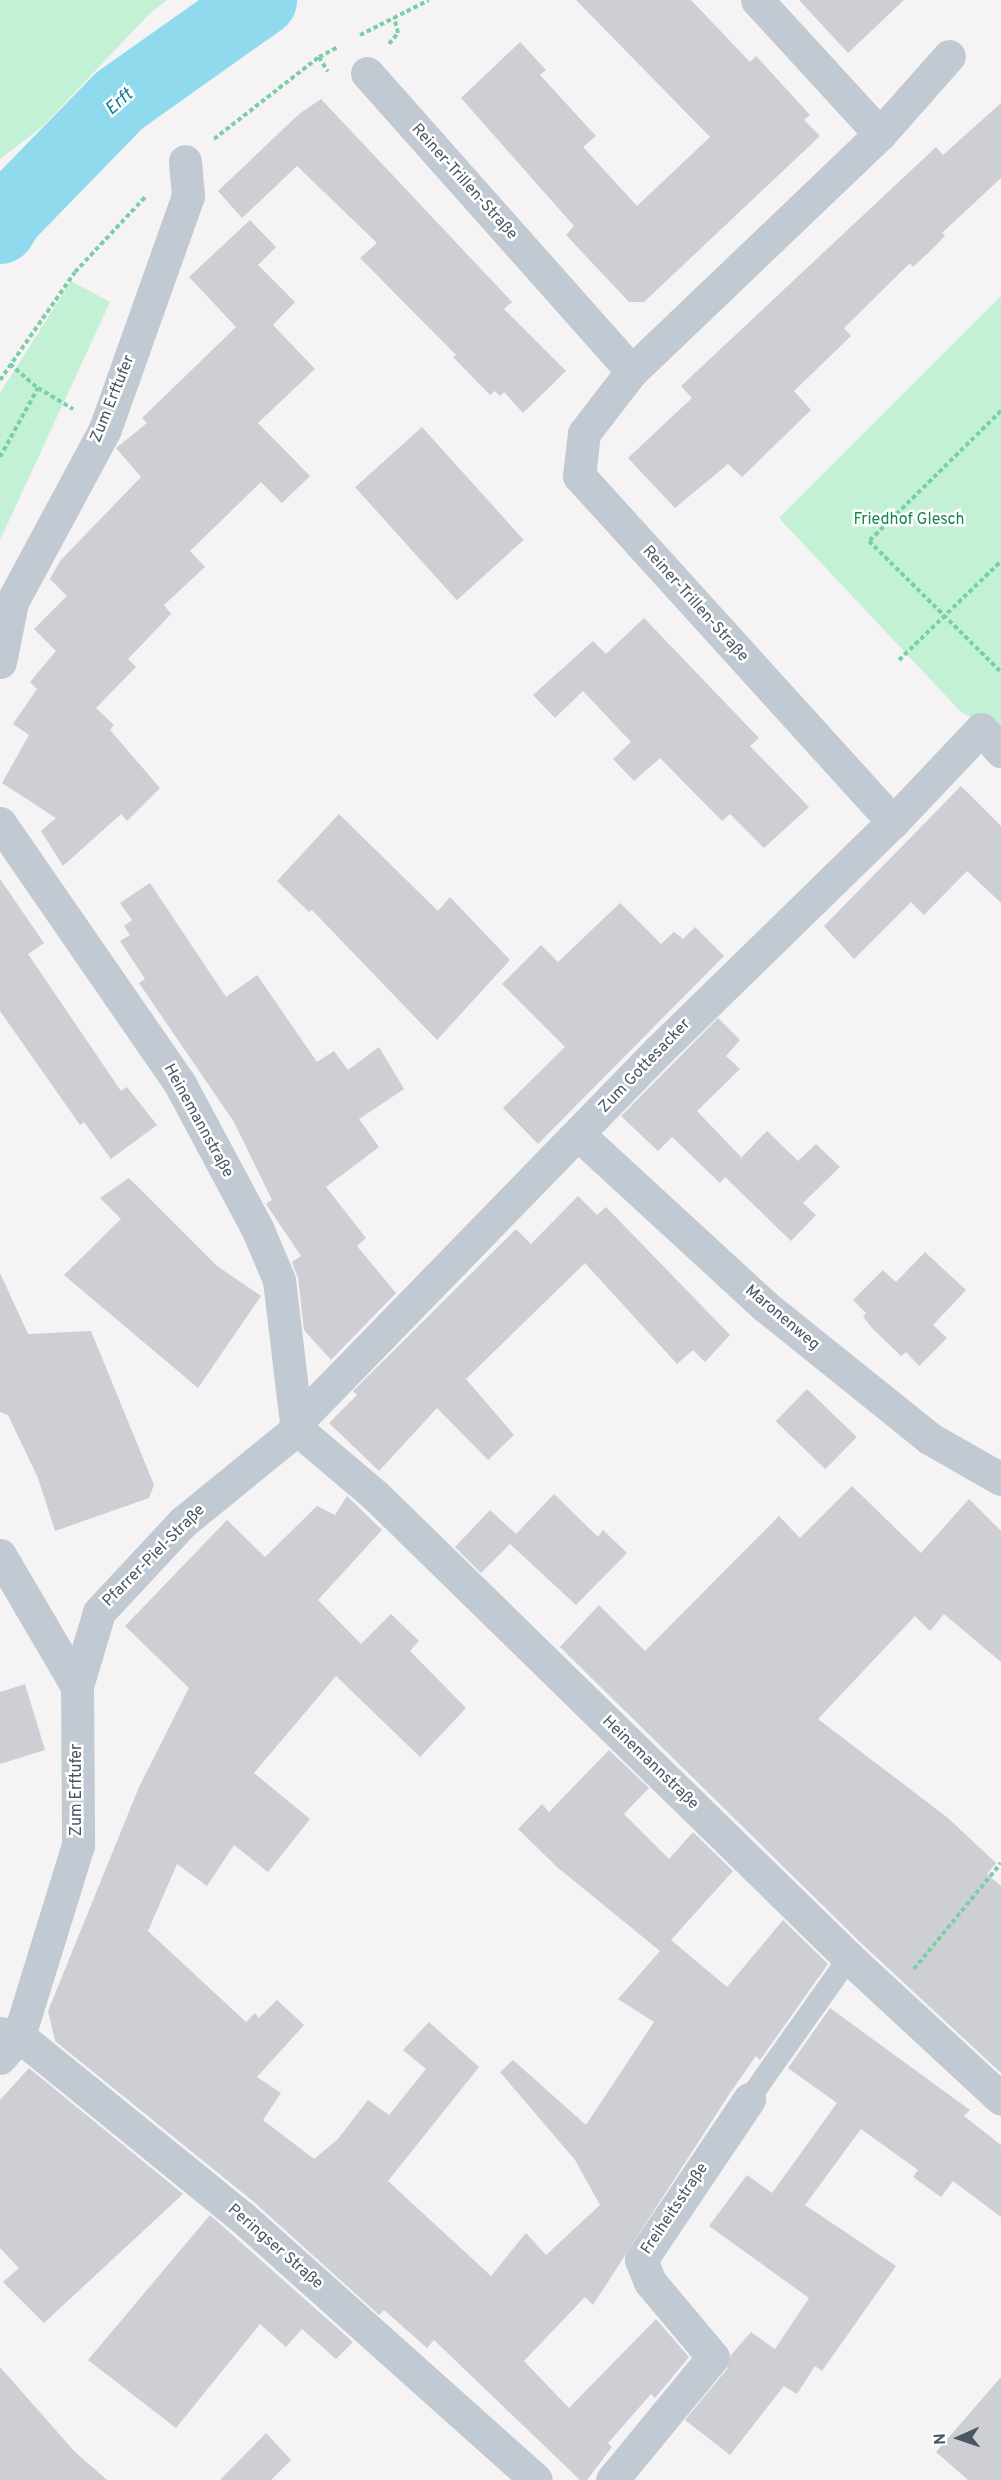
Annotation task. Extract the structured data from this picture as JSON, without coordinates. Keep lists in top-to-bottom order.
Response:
{
  "streets": {
    "street": [
      "Reiner-Trillen-Straße",
      "Zum Erftufer",
      "Zum Gottesacker",
      "Heinemannstraße",
      "Maronenweg",
      "Pfarrer-Piel-Straße",
      "Freiheitsstraße",
      "Peringser Straße"
    ]
  },
  "crossings": [
    ["Reiner-Trillen-Straße", "Zum Gottesacker"],
    ["Zum Erftufer", "Pfarrer-Piel-Straße"],
    ["Zum Erftufer", "Peringser Straße"],
    ["Zum Gottesacker", "Heinemannstraße"],
    ["Zum Gottesacker", "Maronenweg"],
    ["Zum Gottesacker", "Pfarrer-Piel-Straße"],
    ["Heinemannstraße", "Pfarrer-Piel-Straße"],
    ["Heinemannstraße", "Freiheitsstraße"]
  ],
  "water": ["Erft"],
  "parks": ["Friedhof Glesch"],
  "north": "left"
}
